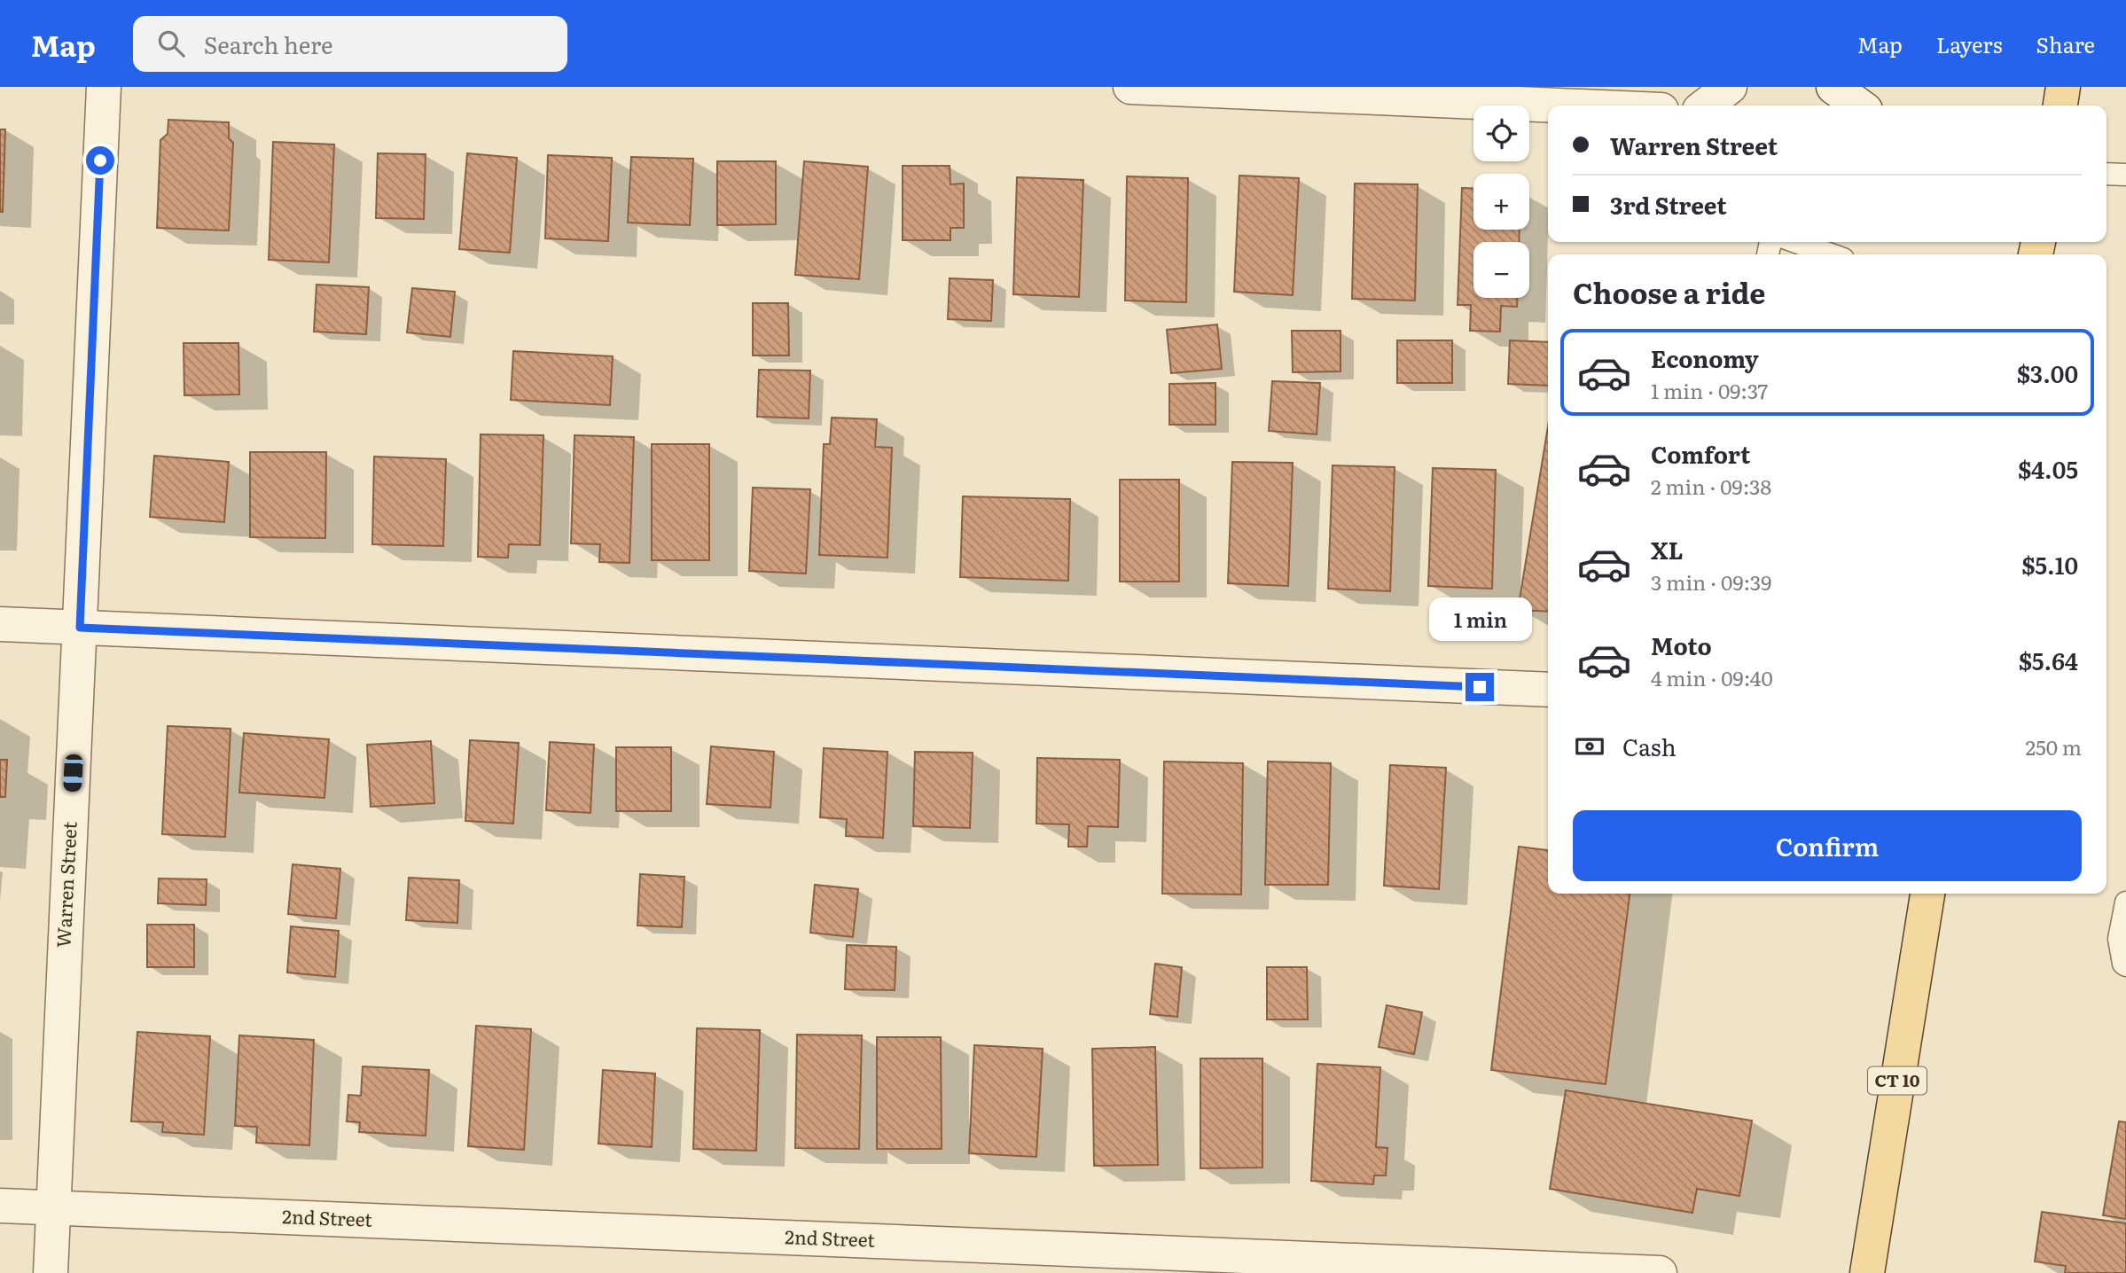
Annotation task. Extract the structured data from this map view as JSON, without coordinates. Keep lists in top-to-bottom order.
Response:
{
  "streets": {
    "main road": ["CT 10"],
    "street": ["Warren Street", "2nd Street"]
  },
  "crossings": [
    ["Warren Street", "2nd Street"]
  ],
  "page": {
    "header": "Map",
    "search": "Search here",
    "nav": ["Map", "Layers", "Share"],
    "map_buttons": ["+", "−"],
    "banner": ["Warren Street", "3rd Street"],
    "heading": "Choose a ride",
    "list": [
      {
        "name": "Economy",
        "note": "1 min · 09:37",
        "value": "$3.00"
      },
      {
        "name": "Comfort",
        "note": "2 min · 09:38",
        "value": "$4.05"
      },
      {
        "name": "XL",
        "note": "3 min · 09:39",
        "value": "$5.10"
      },
      {
        "name": "Moto",
        "note": "4 min · 09:40",
        "value": "$5.64"
      }
    ],
    "bubble": "1 min",
    "pay": ["Cash", "250 m"],
    "buttons": "Confirm"
  }
}
